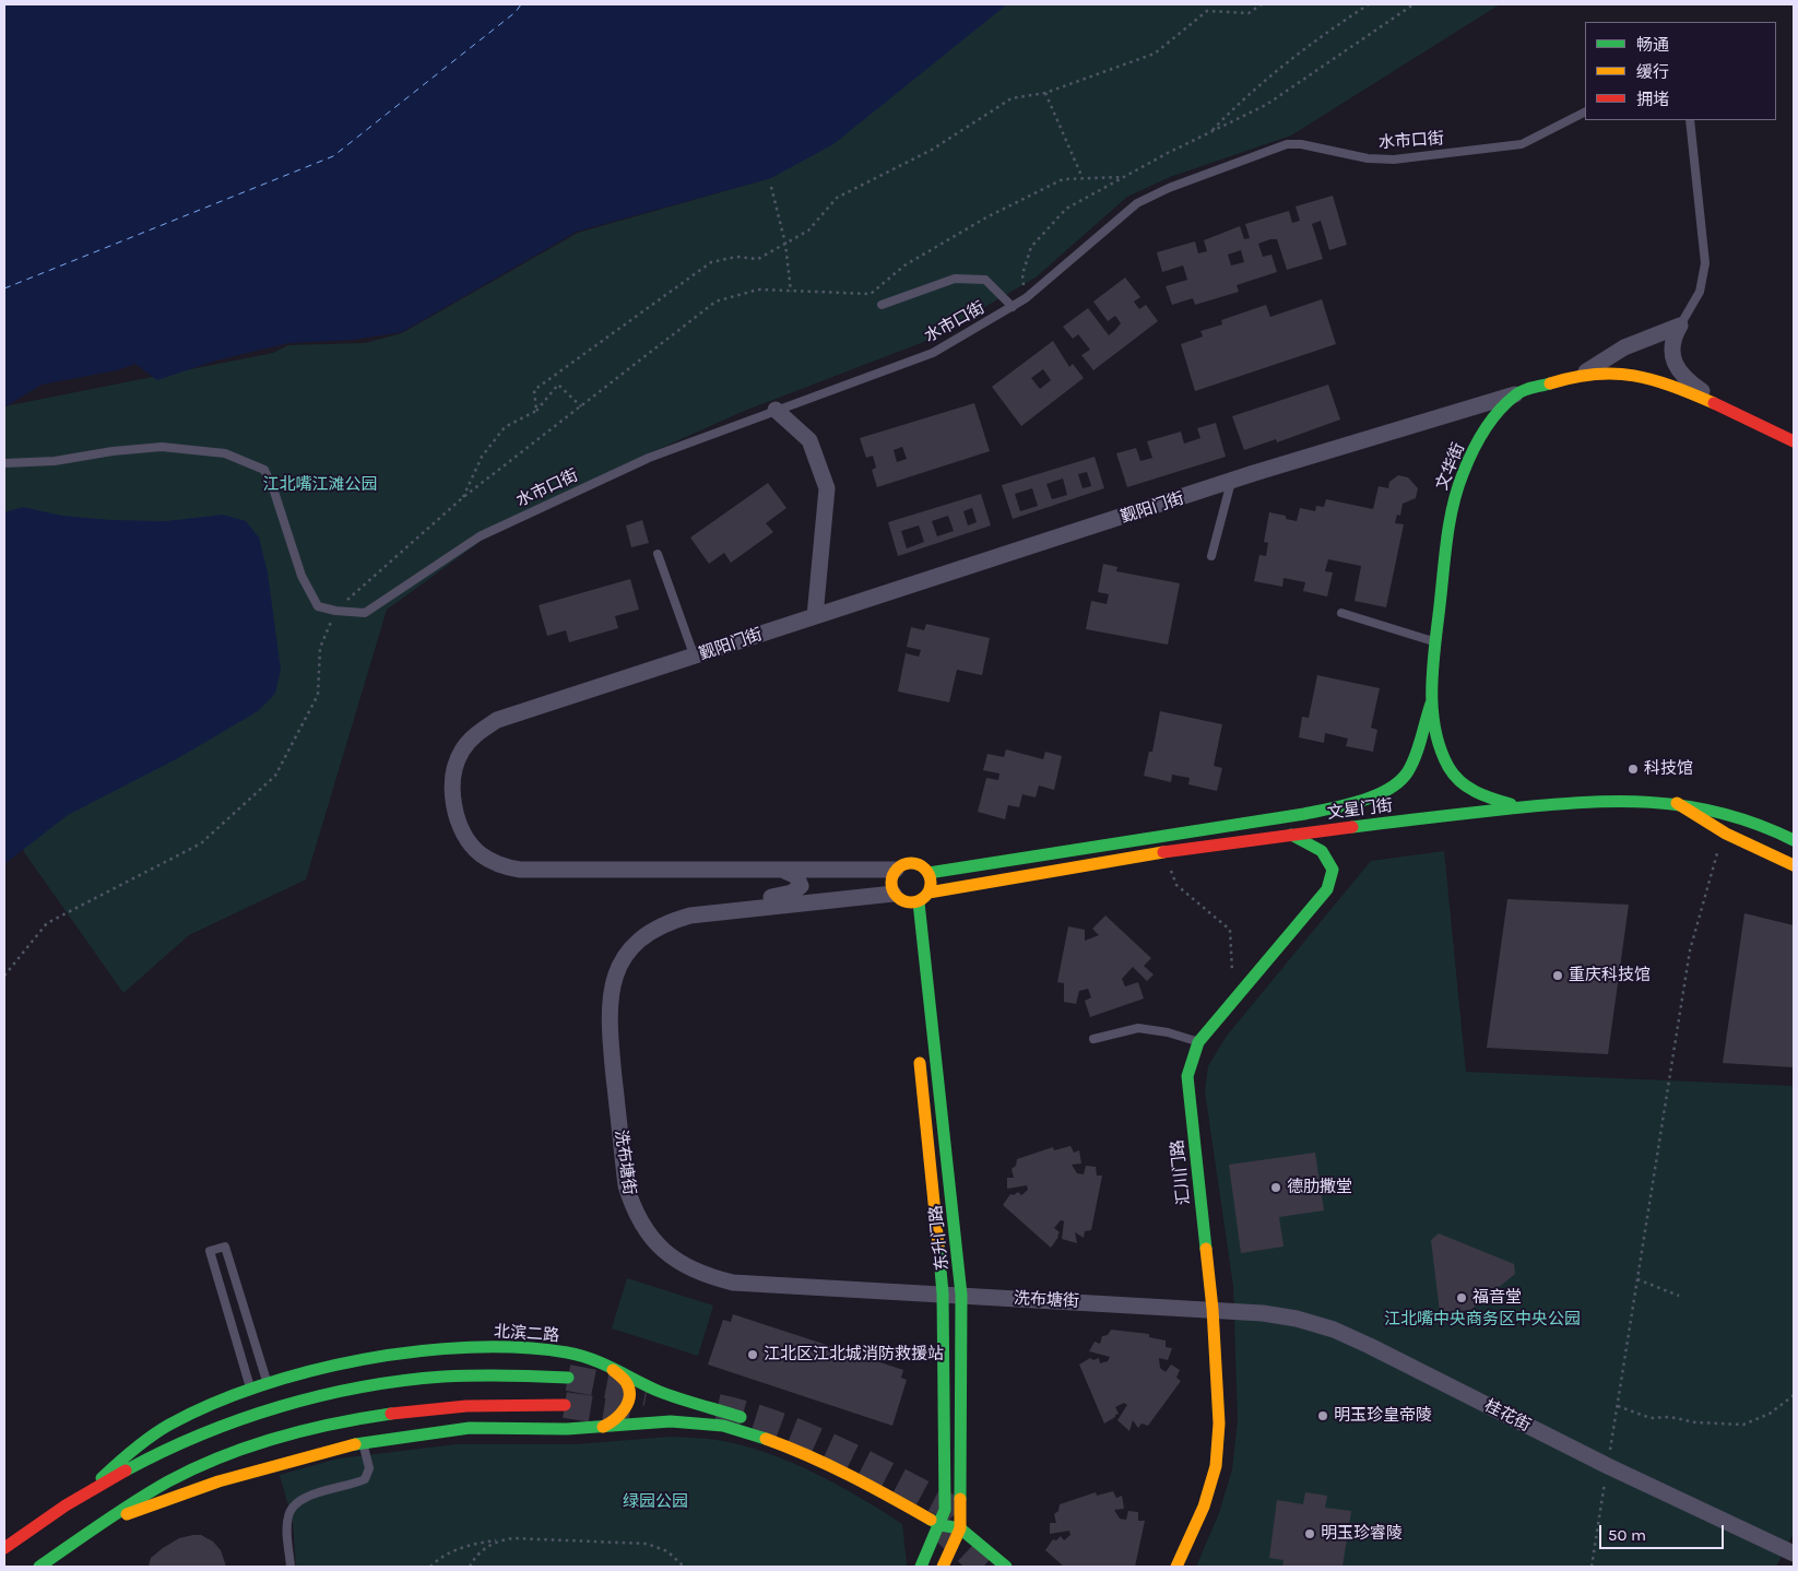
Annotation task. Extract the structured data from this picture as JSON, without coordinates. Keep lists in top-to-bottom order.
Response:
{
  "streets": {
    "street": [
      "文华街",
      "觐阳门街",
      "文星门街",
      "洗布塘街",
      "汇川门路",
      "东升门路",
      "北滨二路",
      "桂花街"
    ],
    "lane": ["水市口街"]
  },
  "crossings": [
    ["文华街", "觐阳门街"],
    ["文华街", "文星门街"],
    ["觐阳门街", "文星门街"],
    ["觐阳门街", "洗布塘街"],
    ["觐阳门街", "东升门路"],
    ["文星门街", "洗布塘街"],
    ["文星门街", "汇川门路"],
    ["文星门街", "东升门路"],
    ["洗布塘街", "汇川门路"],
    ["洗布塘街", "东升门路"],
    ["洗布塘街", "桂花街"],
    ["汇川门路", "桂花街"]
  ],
  "parks": ["江北嘴江滩公园", "江北嘴中央商务区中央公园", "绿园公园"],
  "places": [
    "科技馆",
    "重庆科技馆",
    "德肋撒堂",
    "福音堂",
    "江北区江北城消防救援站",
    "明玉珍皇帝陵",
    "明玉珍睿陵"
  ],
  "legend": ["畅通", "缓行", "拥堵"],
  "scale_bar": "50 m"
}
